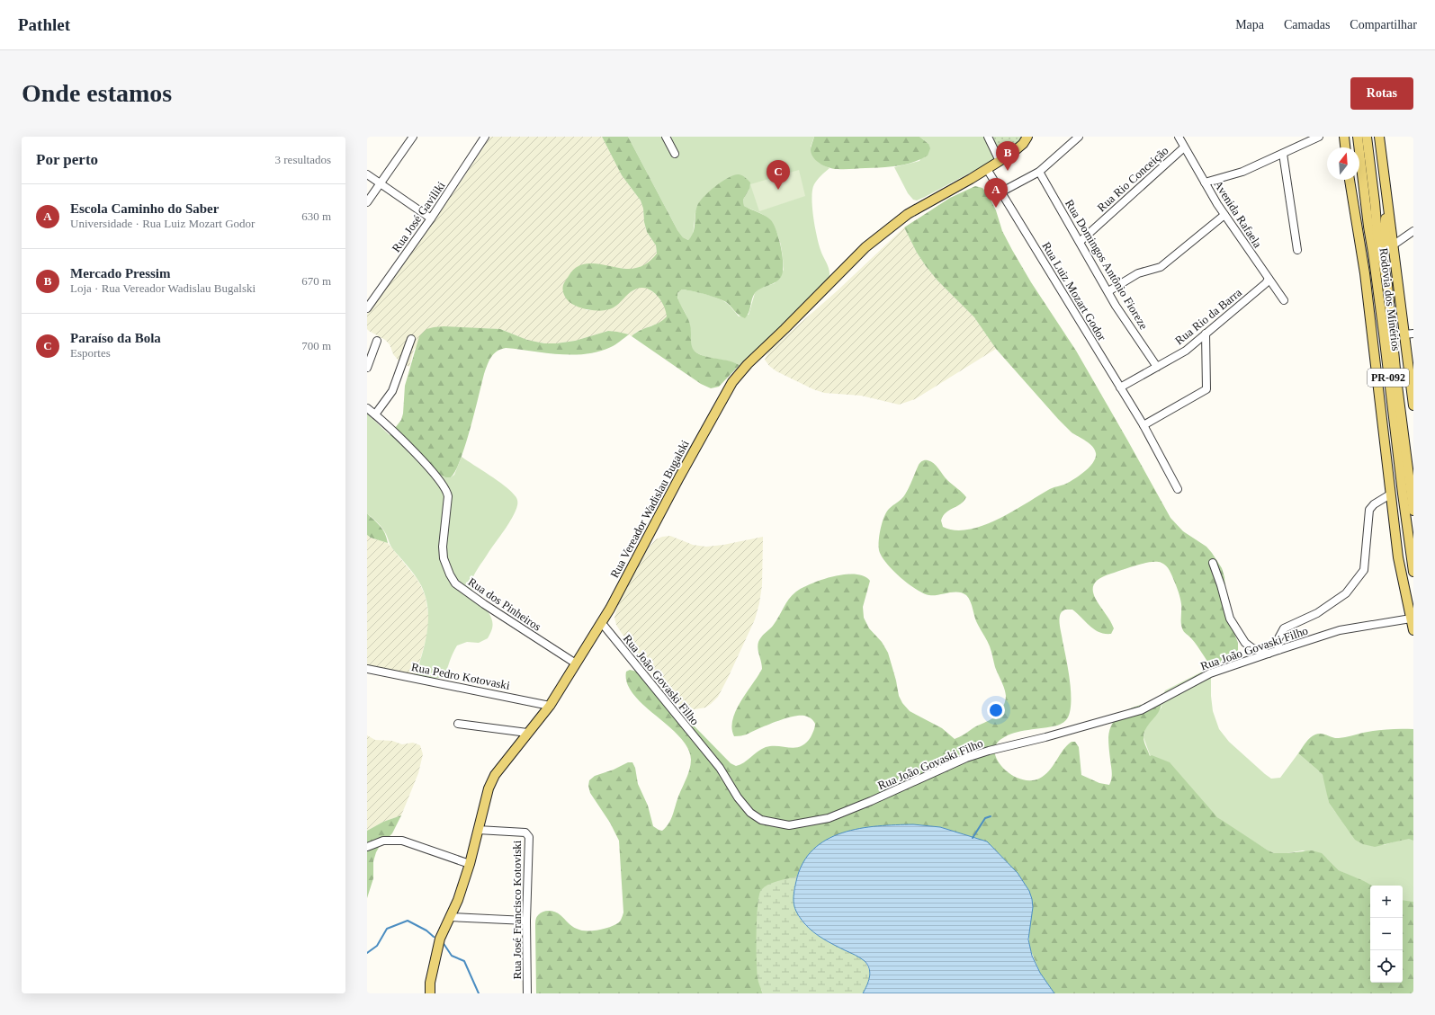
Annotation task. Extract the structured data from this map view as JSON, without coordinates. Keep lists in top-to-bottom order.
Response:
{
  "streets": {
    "main road": ["Rodovia dos Minérios", "PR-092", "Rua Vereador Wadislau Bugalski"],
    "street": [
      "Rua Rio Conceição",
      "Avenida Rafaela",
      "Rua José Gaviliki",
      "Rua Domingos Antônio Fioreze",
      "Rua Luiz Mozart Godor",
      "Rua Rio da Barra",
      "Rua dos Pinheiros",
      "Rua João Govaski Filho",
      "Rua Pedro Kotovaski",
      "Rua José Francisco Kotoviski"
    ]
  },
  "crossings": [
    ["Rua Rio Conceição", "Avenida Rafaela"],
    ["Rua Rio Conceição", "Rua Domingos Antônio Fioreze"],
    ["Avenida Rafaela", "Rua Rio da Barra"],
    ["Rua Domingos Antônio Fioreze", "Rua Rio da Barra"],
    ["Rua Luiz Mozart Godor", "Rua Rio da Barra"],
    ["Rua Luiz Mozart Godor", "Rua Vereador Wadislau Bugalski"],
    ["Rua Vereador Wadislau Bugalski", "Rua dos Pinheiros"],
    ["Rua Vereador Wadislau Bugalski", "Rua João Govaski Filho"],
    ["Rua Vereador Wadislau Bugalski", "Rua Pedro Kotovaski"],
    ["Rua Vereador Wadislau Bugalski", "Rua José Francisco Kotoviski"]
  ],
  "north": "top",
  "page": {
    "header": "Pathlet",
    "nav": ["Mapa", "Camadas", "Compartilhar"],
    "buttons": "Rotas",
    "title": "Onde estamos",
    "heading": ["Por perto", "3 resultados"],
    "pins": ["B", "C", "A"],
    "list": [
      {
        "mark": "A",
        "name": "Escola Caminho do Saber",
        "note": "Universidade · Rua Luiz Mozart Godor",
        "value": "630 m"
      },
      {
        "mark": "B",
        "name": "Mercado Pressim",
        "note": "Loja · Rua Vereador Wadislau Bugalski",
        "value": "670 m"
      },
      {
        "mark": "C",
        "name": "Paraíso da Bola",
        "note": "Esportes",
        "value": "700 m"
      }
    ],
    "map_buttons": ["+", "−"]
  }
}
